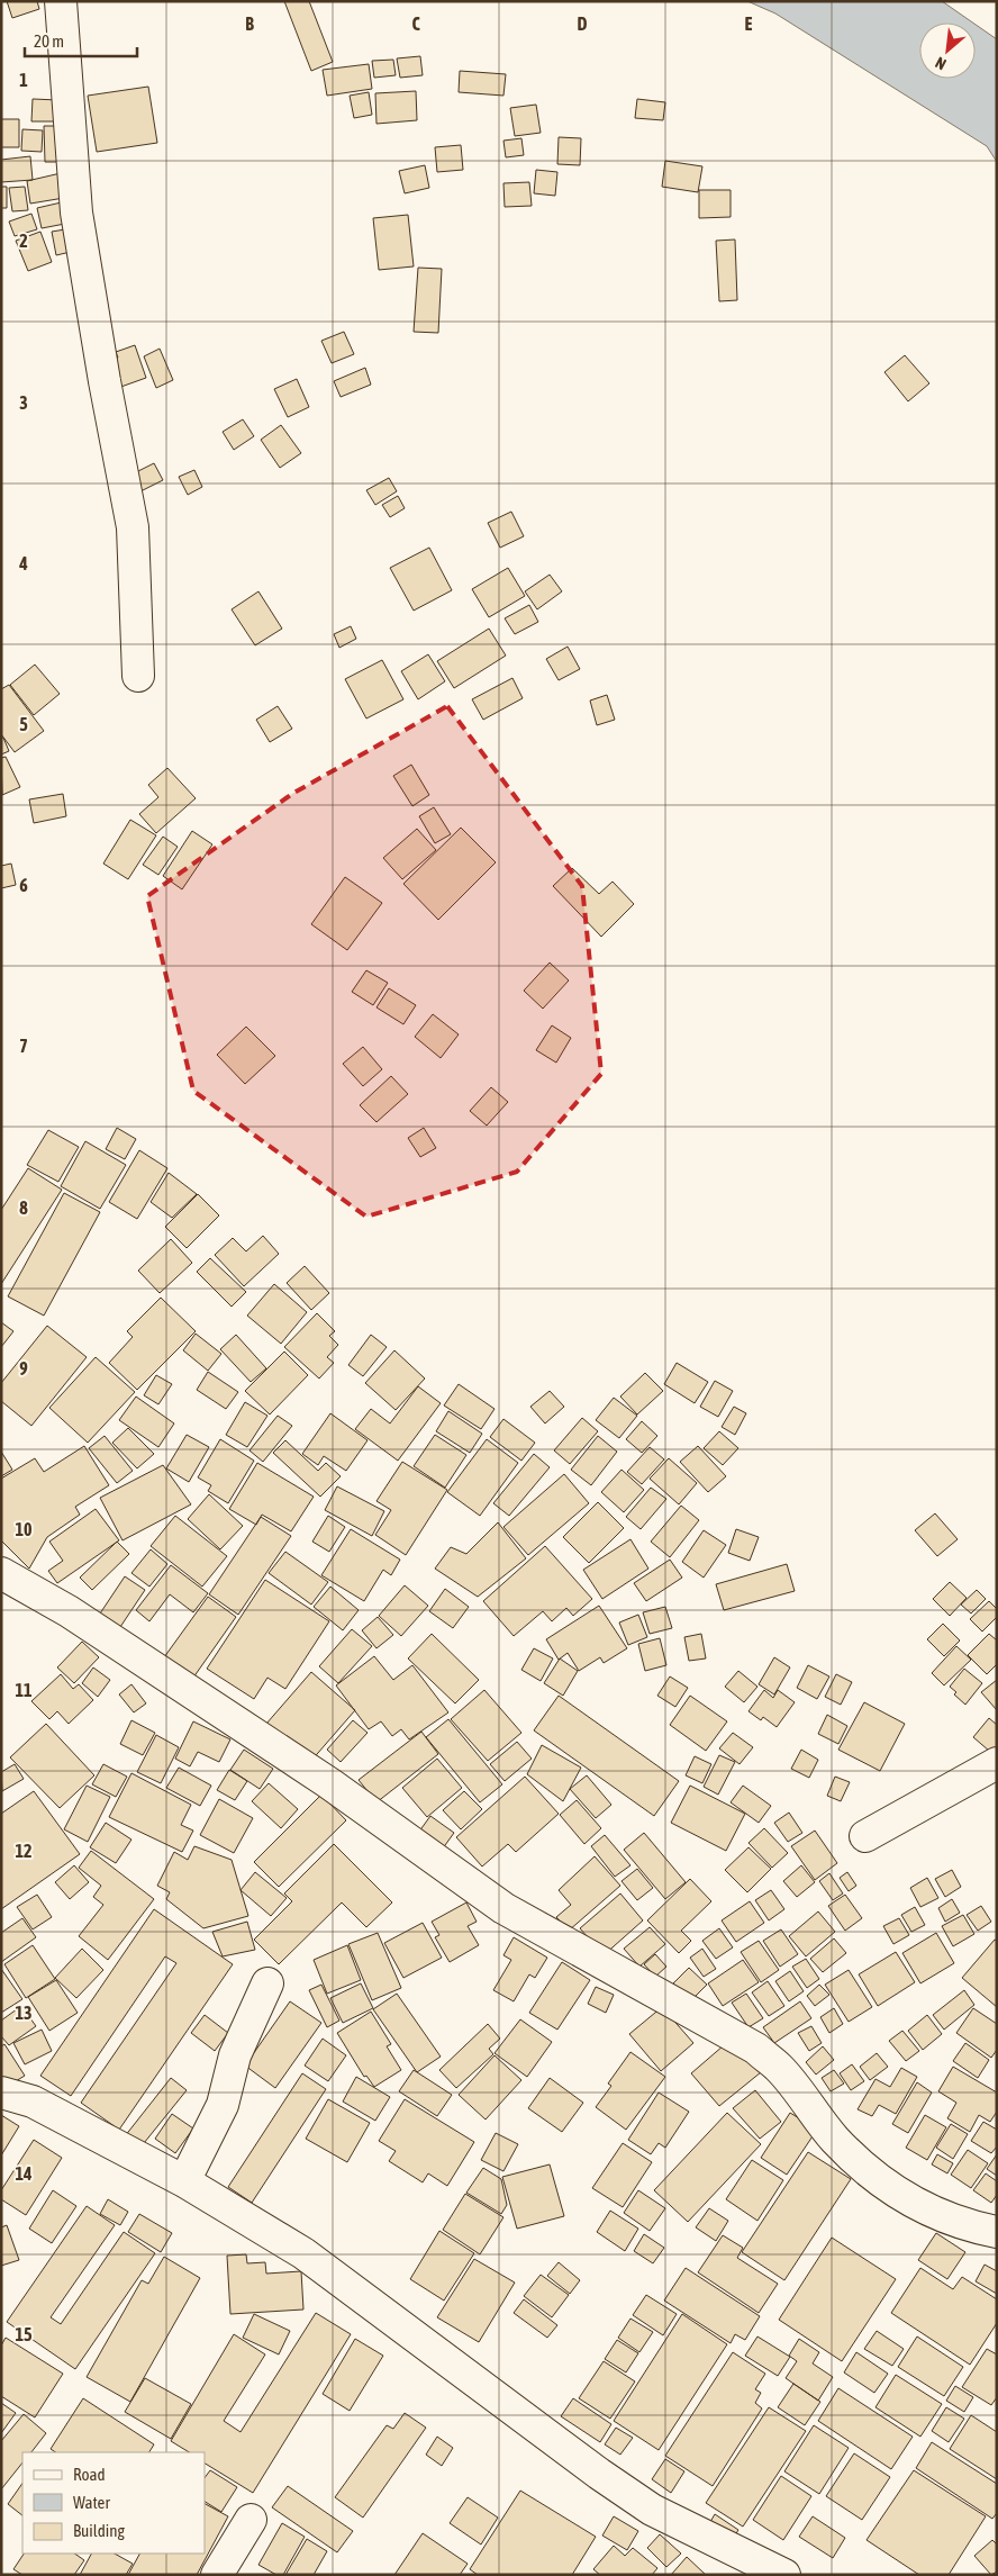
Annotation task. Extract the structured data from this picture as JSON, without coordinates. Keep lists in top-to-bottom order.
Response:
{
  "legend": ["Road", "Water", "Building"],
  "scale_bar": "20 m",
  "north": "bottom left",
  "grid": {
    "columns": [
      "B",
      "C",
      "D",
      "E"
    ],
    "rows": [
      "1",
      "2",
      "3",
      "4",
      "5",
      "6",
      "7",
      "8",
      "9",
      "10",
      "11",
      "12",
      "13",
      "14",
      "15"
    ]
  }
}
